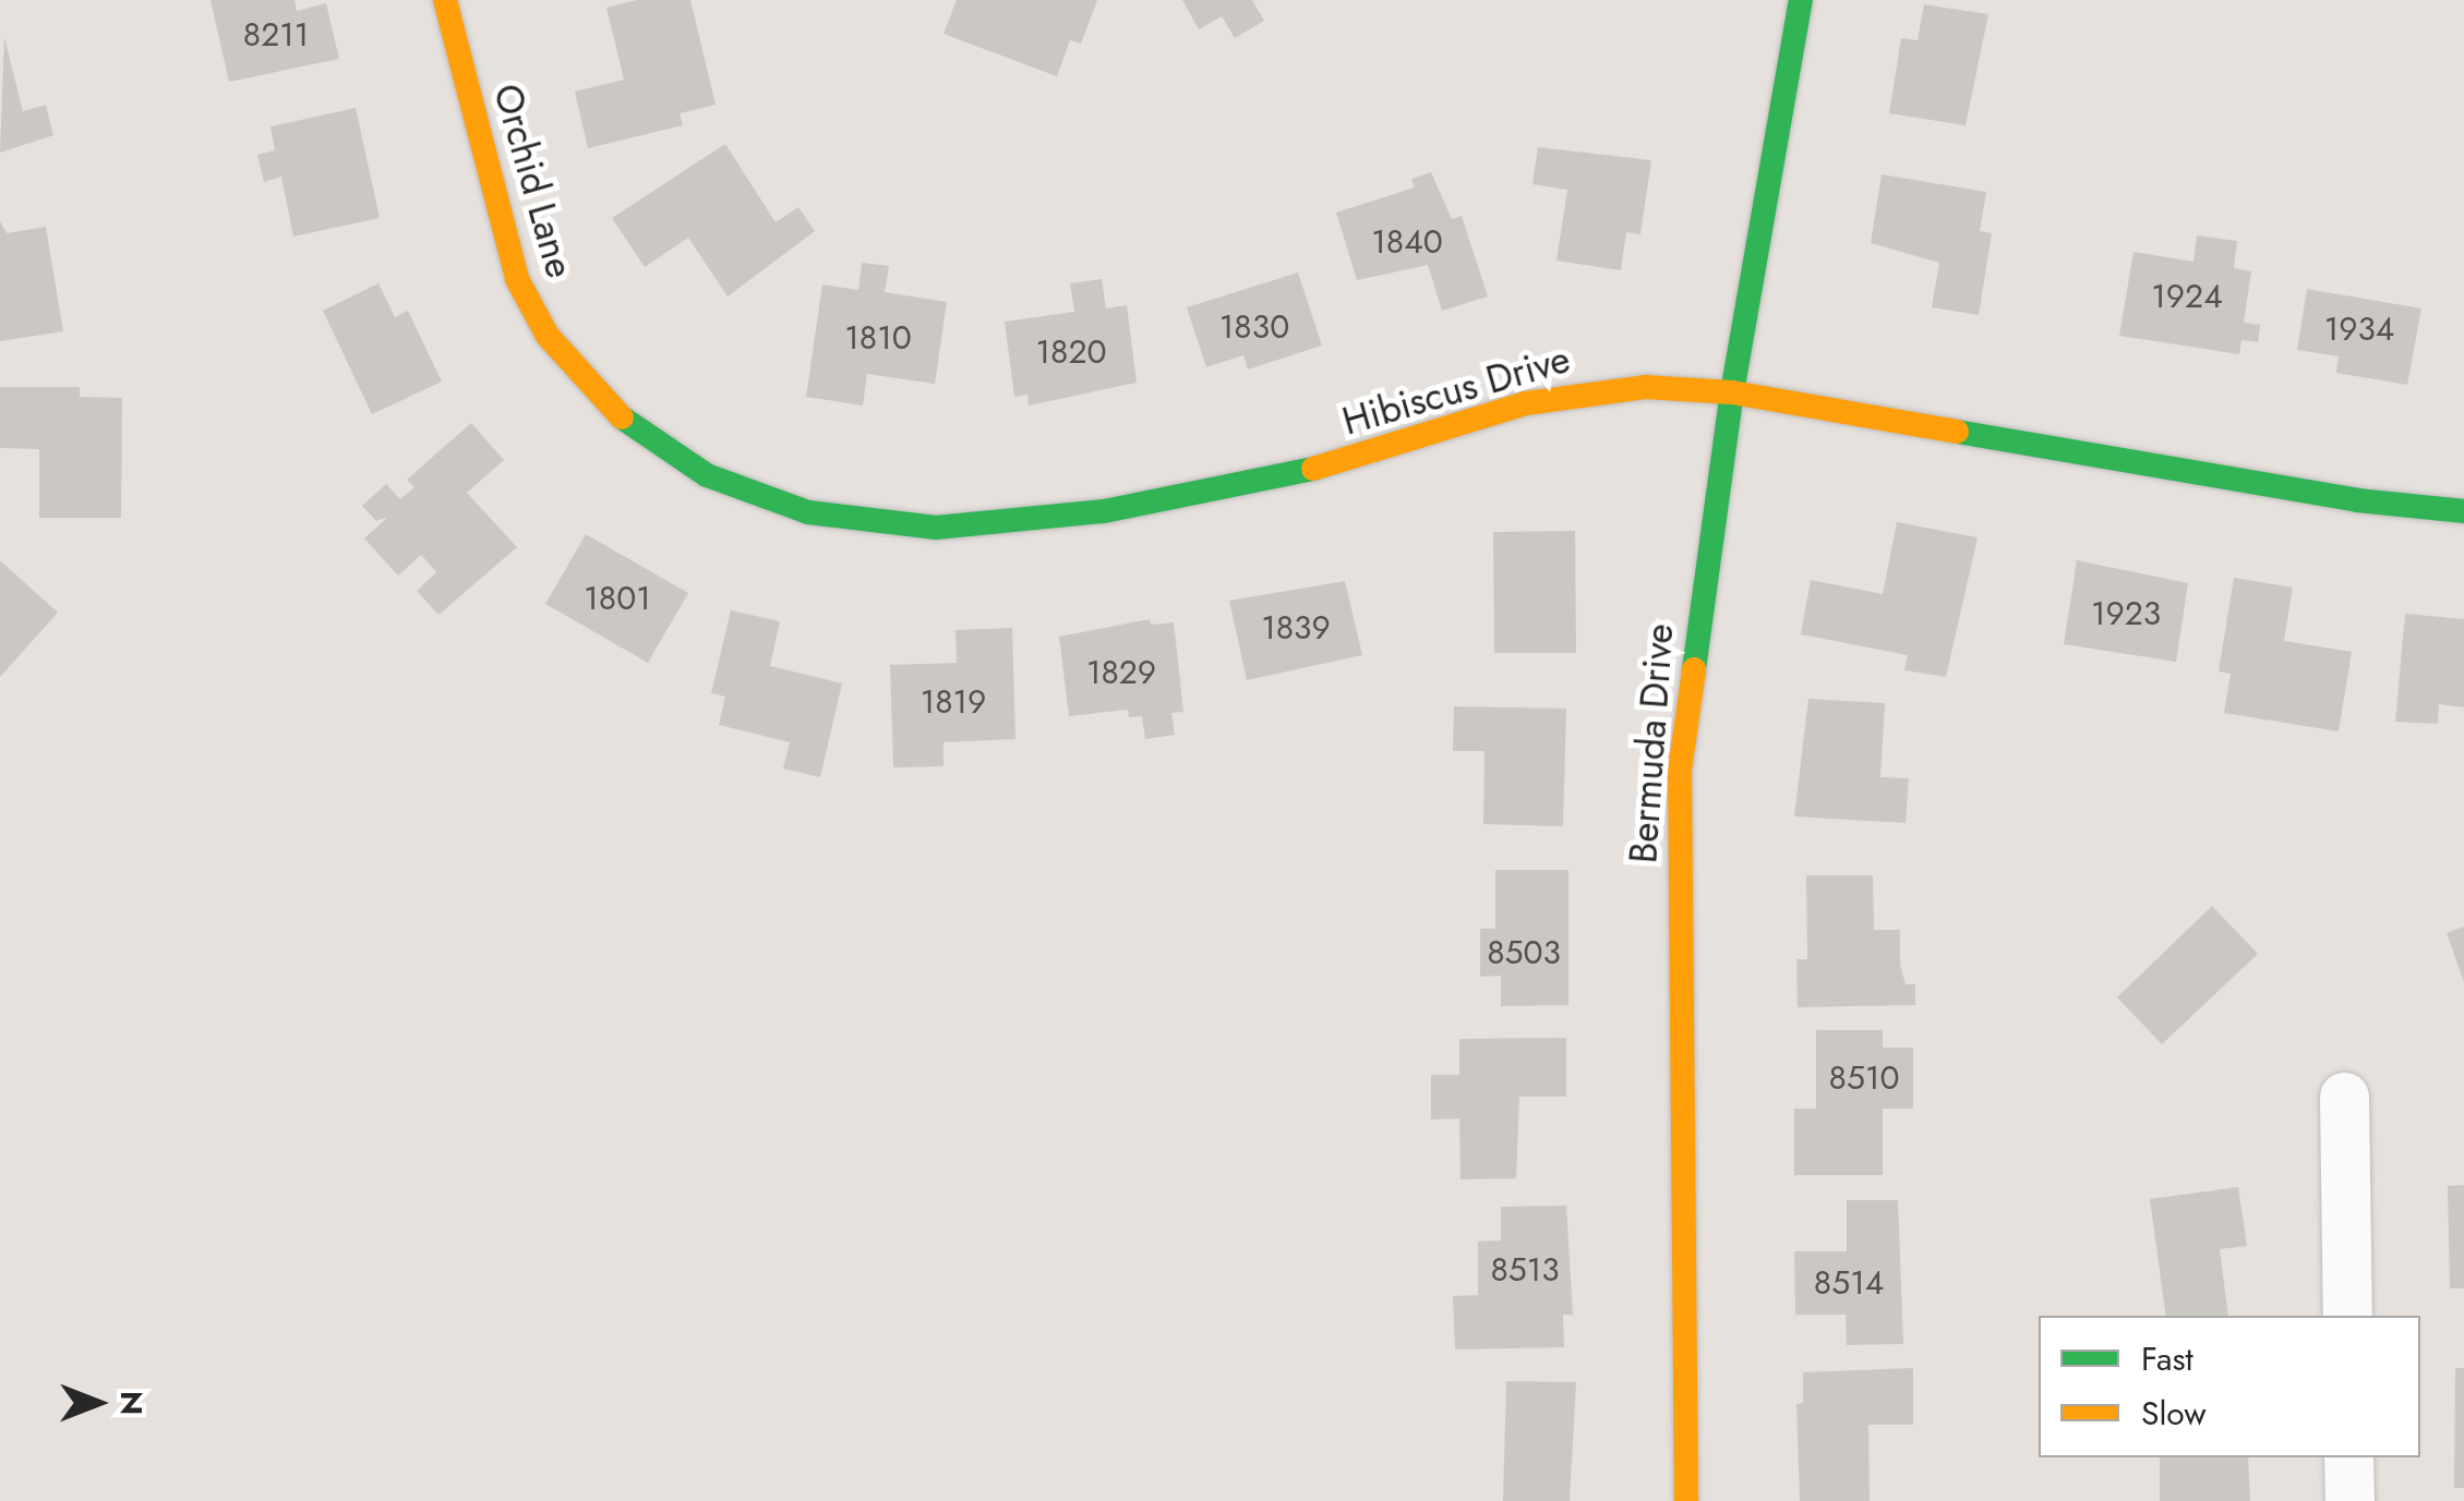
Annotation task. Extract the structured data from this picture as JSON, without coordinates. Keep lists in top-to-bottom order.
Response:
{
  "streets": {
    "street": ["Orchid Lane", "Hibiscus Drive", "Bermuda Drive"]
  },
  "crossings": [
    ["Orchid Lane", "Hibiscus Drive"],
    ["Hibiscus Drive", "Bermuda Drive"]
  ],
  "house_numbers": [
    "8211",
    "1840",
    "1924",
    "1830",
    "1934",
    "1810",
    "1820",
    "1801",
    "1923",
    "1839",
    "1829",
    "1819",
    "8503",
    "8510",
    "8513",
    "8514"
  ],
  "legend": ["Fast", "Slow"],
  "north": "right"
}
